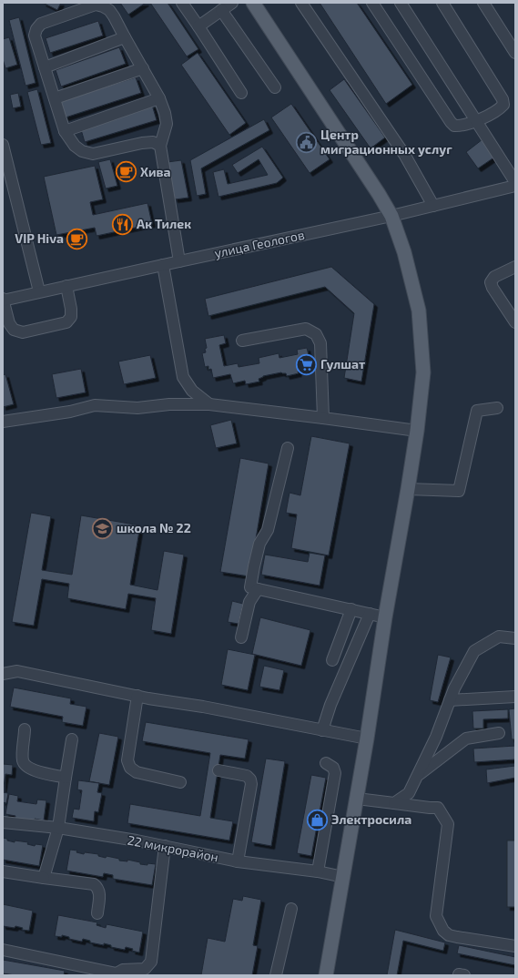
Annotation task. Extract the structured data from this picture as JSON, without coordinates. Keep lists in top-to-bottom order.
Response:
{
  "streets": {
    "street": ["улица Геологов", "22 микрорайон"]
  },
  "places": {
    "public building": ["Центр миграционных услуг"],
    "cafe": ["Хива", "VIP Hiva"],
    "restaurant": ["Ак Тилек"],
    "supermarket": ["Гулшат"],
    "school or university": ["школа № 22"],
    "shop": ["Электросила"]
  }
}
